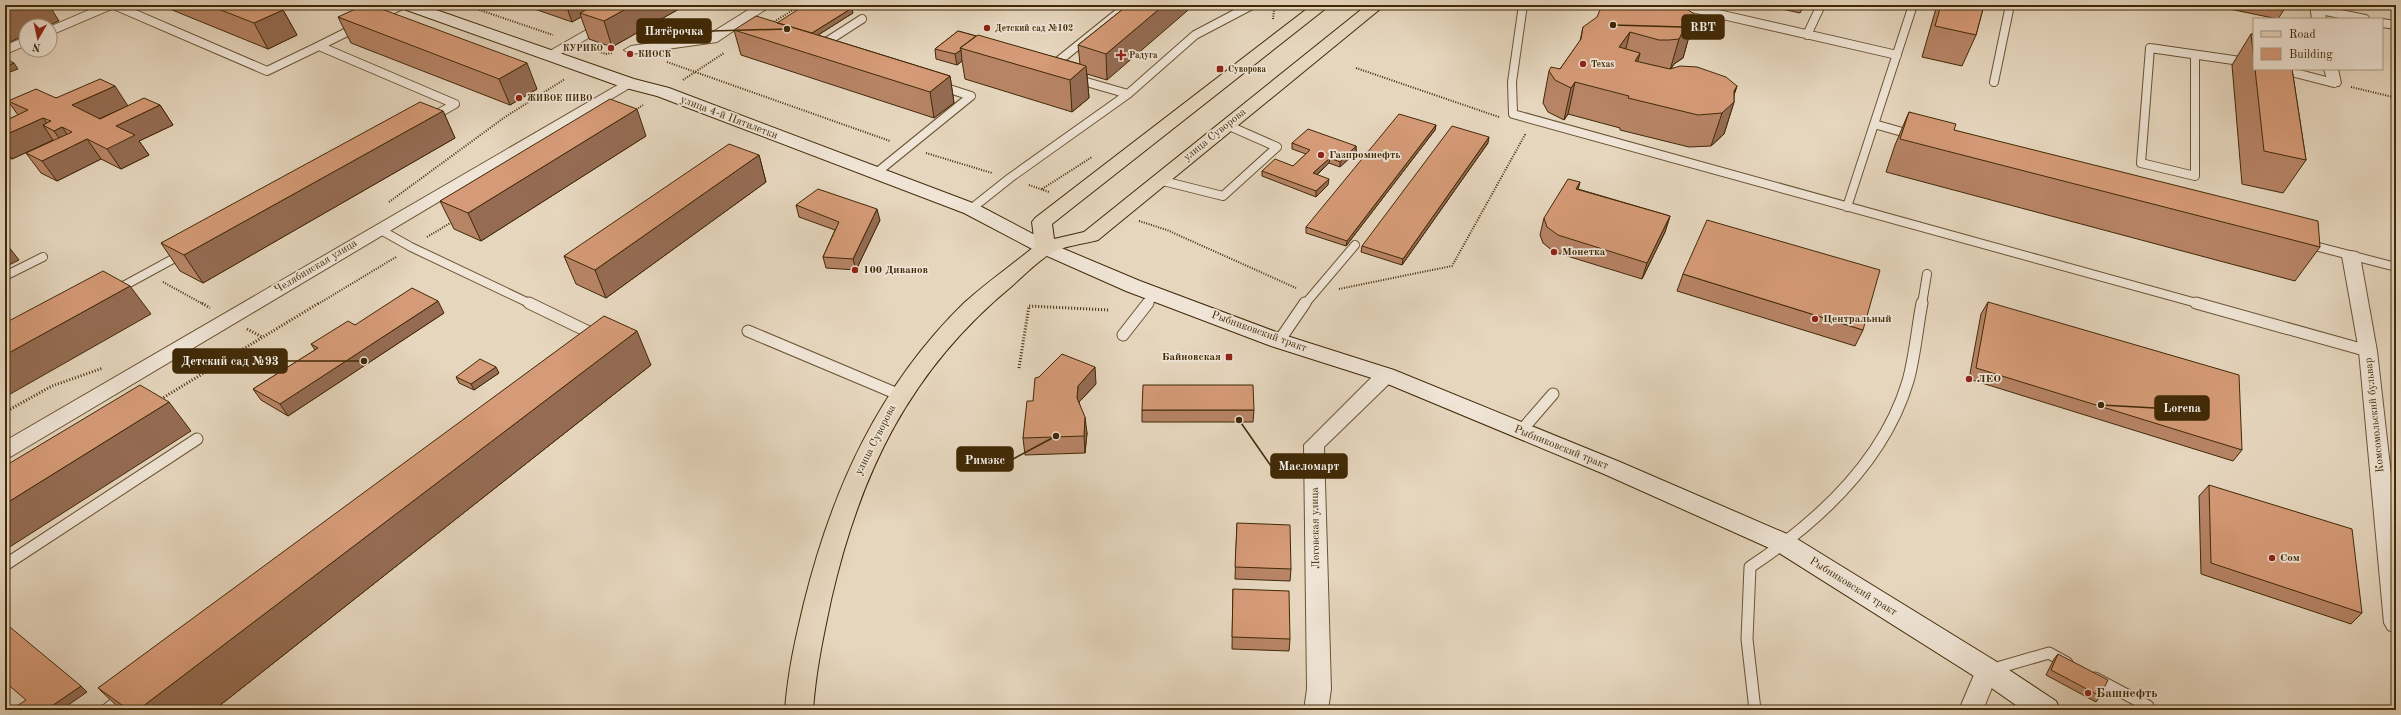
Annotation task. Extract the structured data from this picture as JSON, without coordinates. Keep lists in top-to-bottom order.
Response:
{
  "streets": {
    "main road": ["улица Суворова"],
    "street": [
      "улица 4-й Пятилетки",
      "Челябинская улица",
      "Рыбниковский тракт",
      "Комсомольский бульвар",
      "Логовская улица"
    ]
  },
  "crossings": [
    ["улица 4-й Пятилетки", "улица Суворова"],
    ["улица 4-й Пятилетки", "Челябинская улица"],
    ["улица 4-й Пятилетки", "Рыбниковский тракт"],
    ["улица Суворова", "Рыбниковский тракт"],
    ["Рыбниковский тракт", "Логовская улица"]
  ],
  "places": {
    "other": [
      "RBT",
      "Детский сад №102",
      "Пятёрочка",
      "КУРИКО",
      "КИОСК",
      "Texas",
      "ЖИВОЕ ПИВО",
      "Газпромнефть",
      "Монетка",
      "100 Диванов",
      "Центральный",
      "Детский сад №93",
      "ЛЕО",
      "Lorena",
      "Масломарт",
      "Римэкс",
      "Сом",
      "Башнефть"
    ],
    "health": ["Радуга"],
    "transit": ["Суворова", "Байновская"]
  },
  "legend": ["Road", "Building"],
  "north": "bottom"
}
